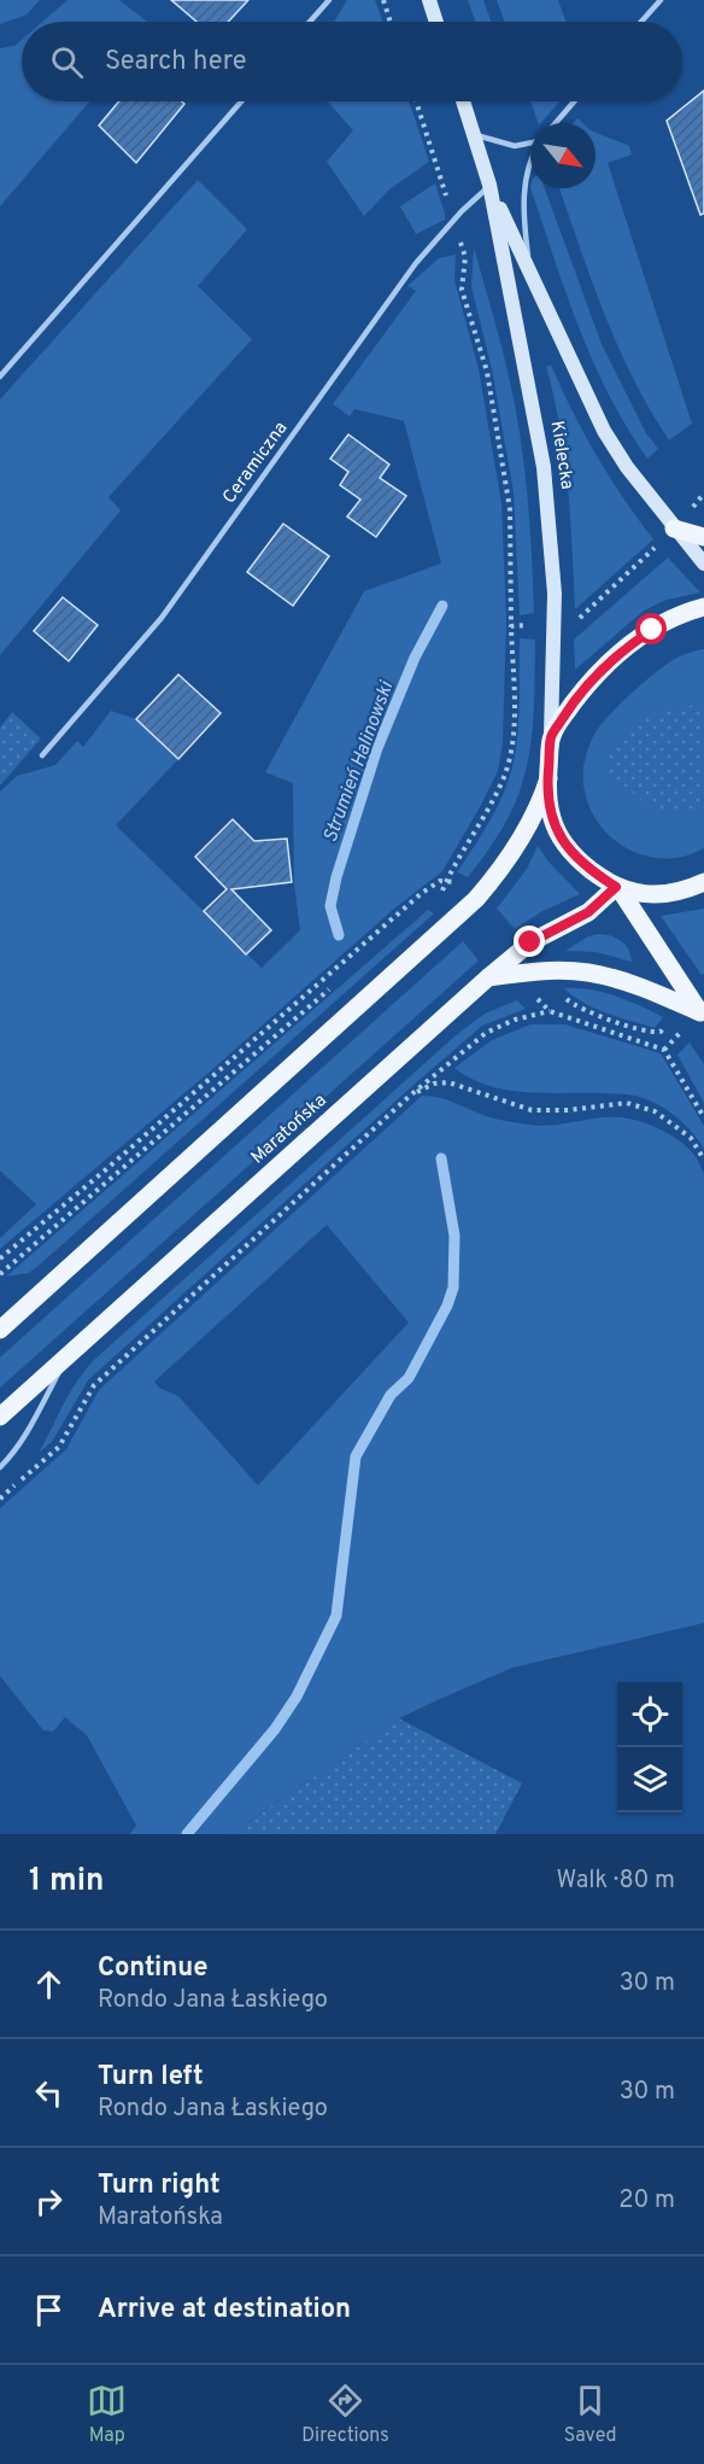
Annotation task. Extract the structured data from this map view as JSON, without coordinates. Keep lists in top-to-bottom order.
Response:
{
  "streets": {
    "main road": ["Kielecka", "Maratońska"],
    "lane": ["Ceramiczna"]
  },
  "crossings": [
    ["Kielecka", "Ceramiczna"]
  ],
  "water": ["Strumień Halinowski"],
  "north": "bottom right",
  "page": {
    "search": "Search here",
    "heading": ["1 min", "Walk · 80 m"],
    "list": [
      ["Continue", "Rondo Jana Łaskiego", "30 m"],
      ["Turn left", "Rondo Jana Łaskiego", "30 m"],
      ["Turn right", "Maratońska", "20 m"],
      "Arrive at destination"
    ],
    "nav": ["Map", "Directions", "Saved"]
  }
}
